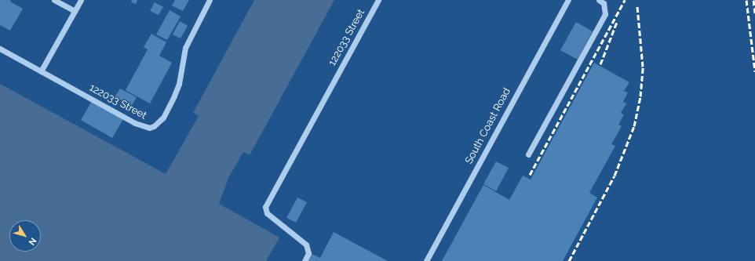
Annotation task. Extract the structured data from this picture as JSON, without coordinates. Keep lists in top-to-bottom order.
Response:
{
  "streets": {
    "street": ["122033 Street", "South Coast Road"]
  },
  "north": "bottom right"
}
